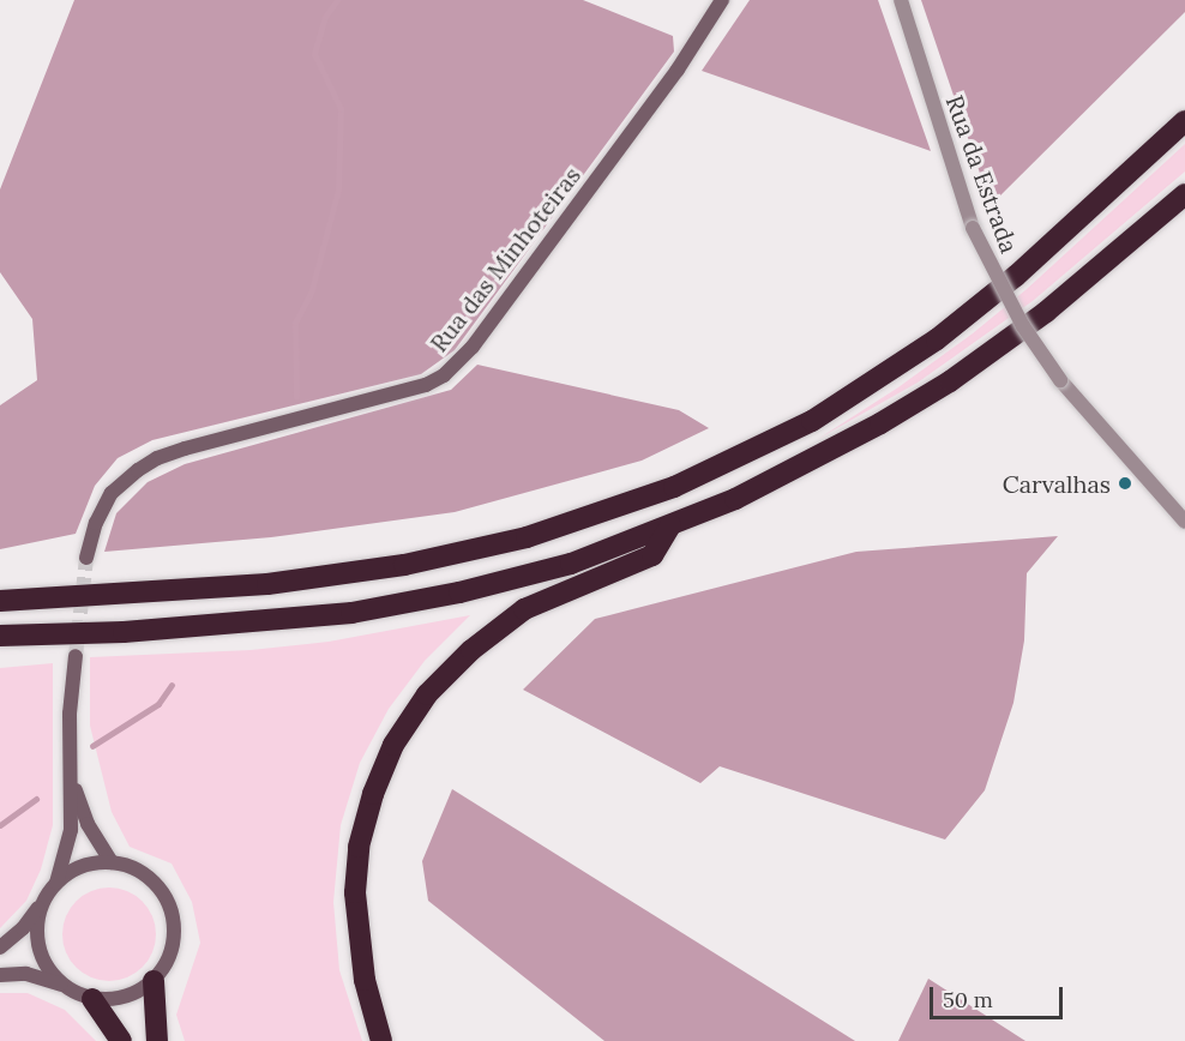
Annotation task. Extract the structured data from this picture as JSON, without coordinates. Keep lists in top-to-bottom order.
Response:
{
  "streets": {
    "main road": ["Rua das Minhoteiras"],
    "street": ["Rua da Estrada"]
  },
  "places": ["Carvalhas"],
  "scale_bar": "50 m"
}
